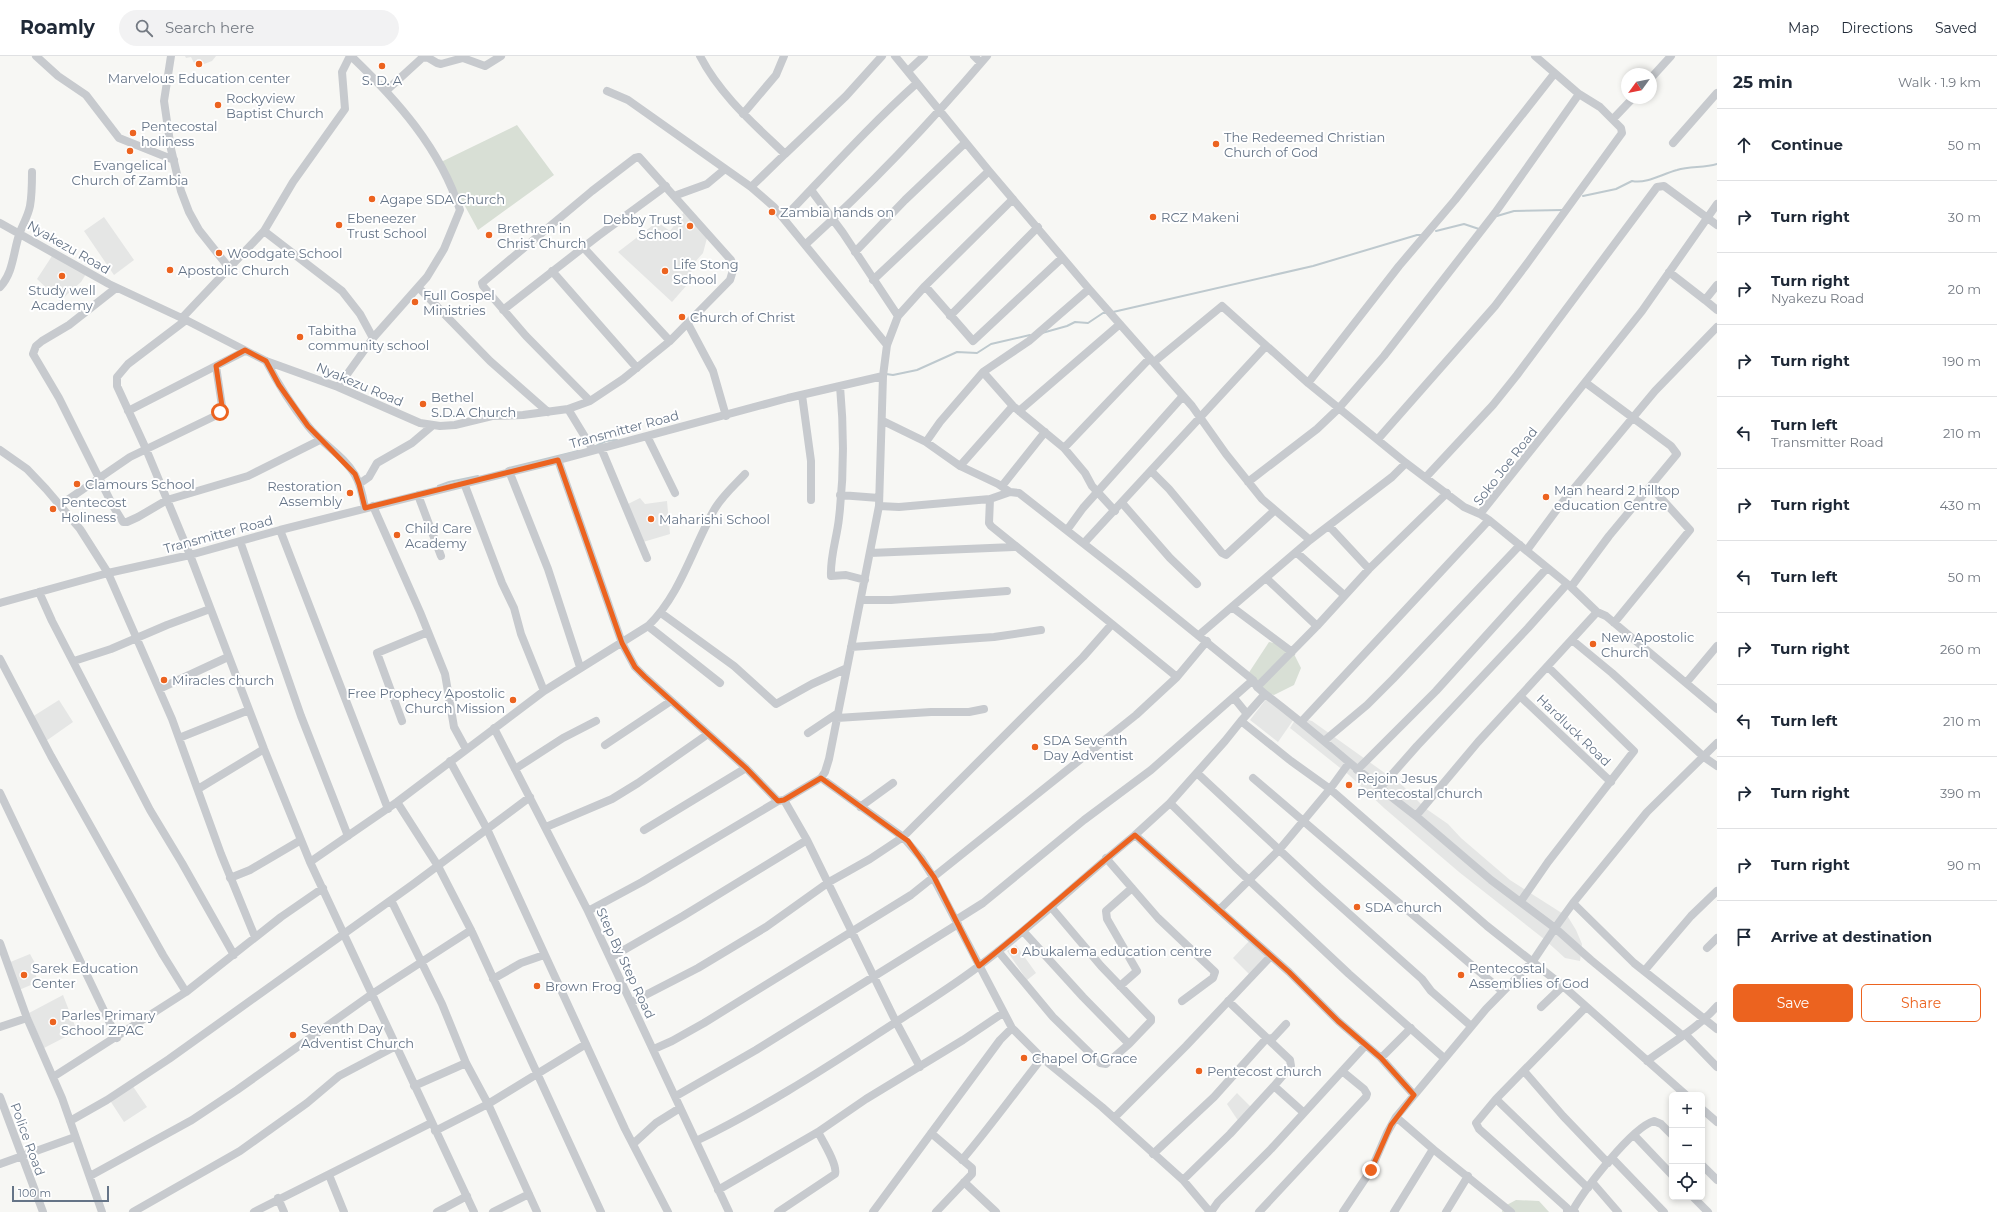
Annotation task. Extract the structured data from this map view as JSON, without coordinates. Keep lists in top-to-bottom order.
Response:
{
  "streets": {
    "street": [
      "Nyakezu Road",
      "Transmitter Road",
      "Soko Joe Road",
      "Hardluck Road",
      "Step By Step Road",
      "Police Road"
    ]
  },
  "places": [
    "Marvelous Education center",
    "S. D. A",
    "Rockyview Baptist Church",
    "Pentecostal holiness",
    "The Redeemed Christian Church of God",
    "Evangelical Church of Zambia",
    "Agape SDA Church",
    "Zambia hands on",
    "RCZ Makeni",
    "Ebeneezer Trust School",
    "Debby Trust School",
    "Brethren in Christ Church",
    "Woodgate School",
    "Apostolic Church",
    "Life Stong School",
    "Study well Academy",
    "Full Gospel Ministries",
    "Church of Christ",
    "Tabitha community school",
    "Bethel S.D.A Church",
    "Clamours School",
    "Restoration Assembly",
    "Man heard 2 hilltop education Centre",
    "Pentecost Holiness",
    "Maharishi School",
    "Child Care Academy",
    "New Apostolic Church",
    "Miracles church",
    "Free Prophecy Apostolic Church Mission",
    "SDA Seventh Day Adventist",
    "Rejoin Jesus Pentecostal church",
    "SDA church",
    "Abukalema education centre",
    "Sarek Education Center",
    "Pentecostal Assemblies of God",
    "Brown Frog",
    "Parles Primary School ZPAC",
    "Seventh Day Adventist Church",
    "Chapel Of Grace",
    "Pentecost church"
  ],
  "scale_bar": "100 m",
  "north": "bottom left",
  "page": {
    "header": "Roamly",
    "search": "Search here",
    "nav": ["Map", "Directions", "Saved"],
    "heading": ["25 min", "Walk · 1.9 km"],
    "list": [
      ["Continue", "50 m"],
      ["Turn right", "30 m"],
      ["Turn right", "Nyakezu Road", "20 m"],
      ["Turn right", "190 m"],
      ["Turn left", "Transmitter Road", "210 m"],
      ["Turn right", "430 m"],
      ["Turn left", "50 m"],
      ["Turn right", "260 m"],
      ["Turn left", "210 m"],
      ["Turn right", "390 m"],
      ["Turn right", "90 m"],
      "Arrive at destination"
    ],
    "buttons": ["Save", "Share"],
    "map_buttons": ["+", "−"],
    "scale": "100 m"
  }
}
